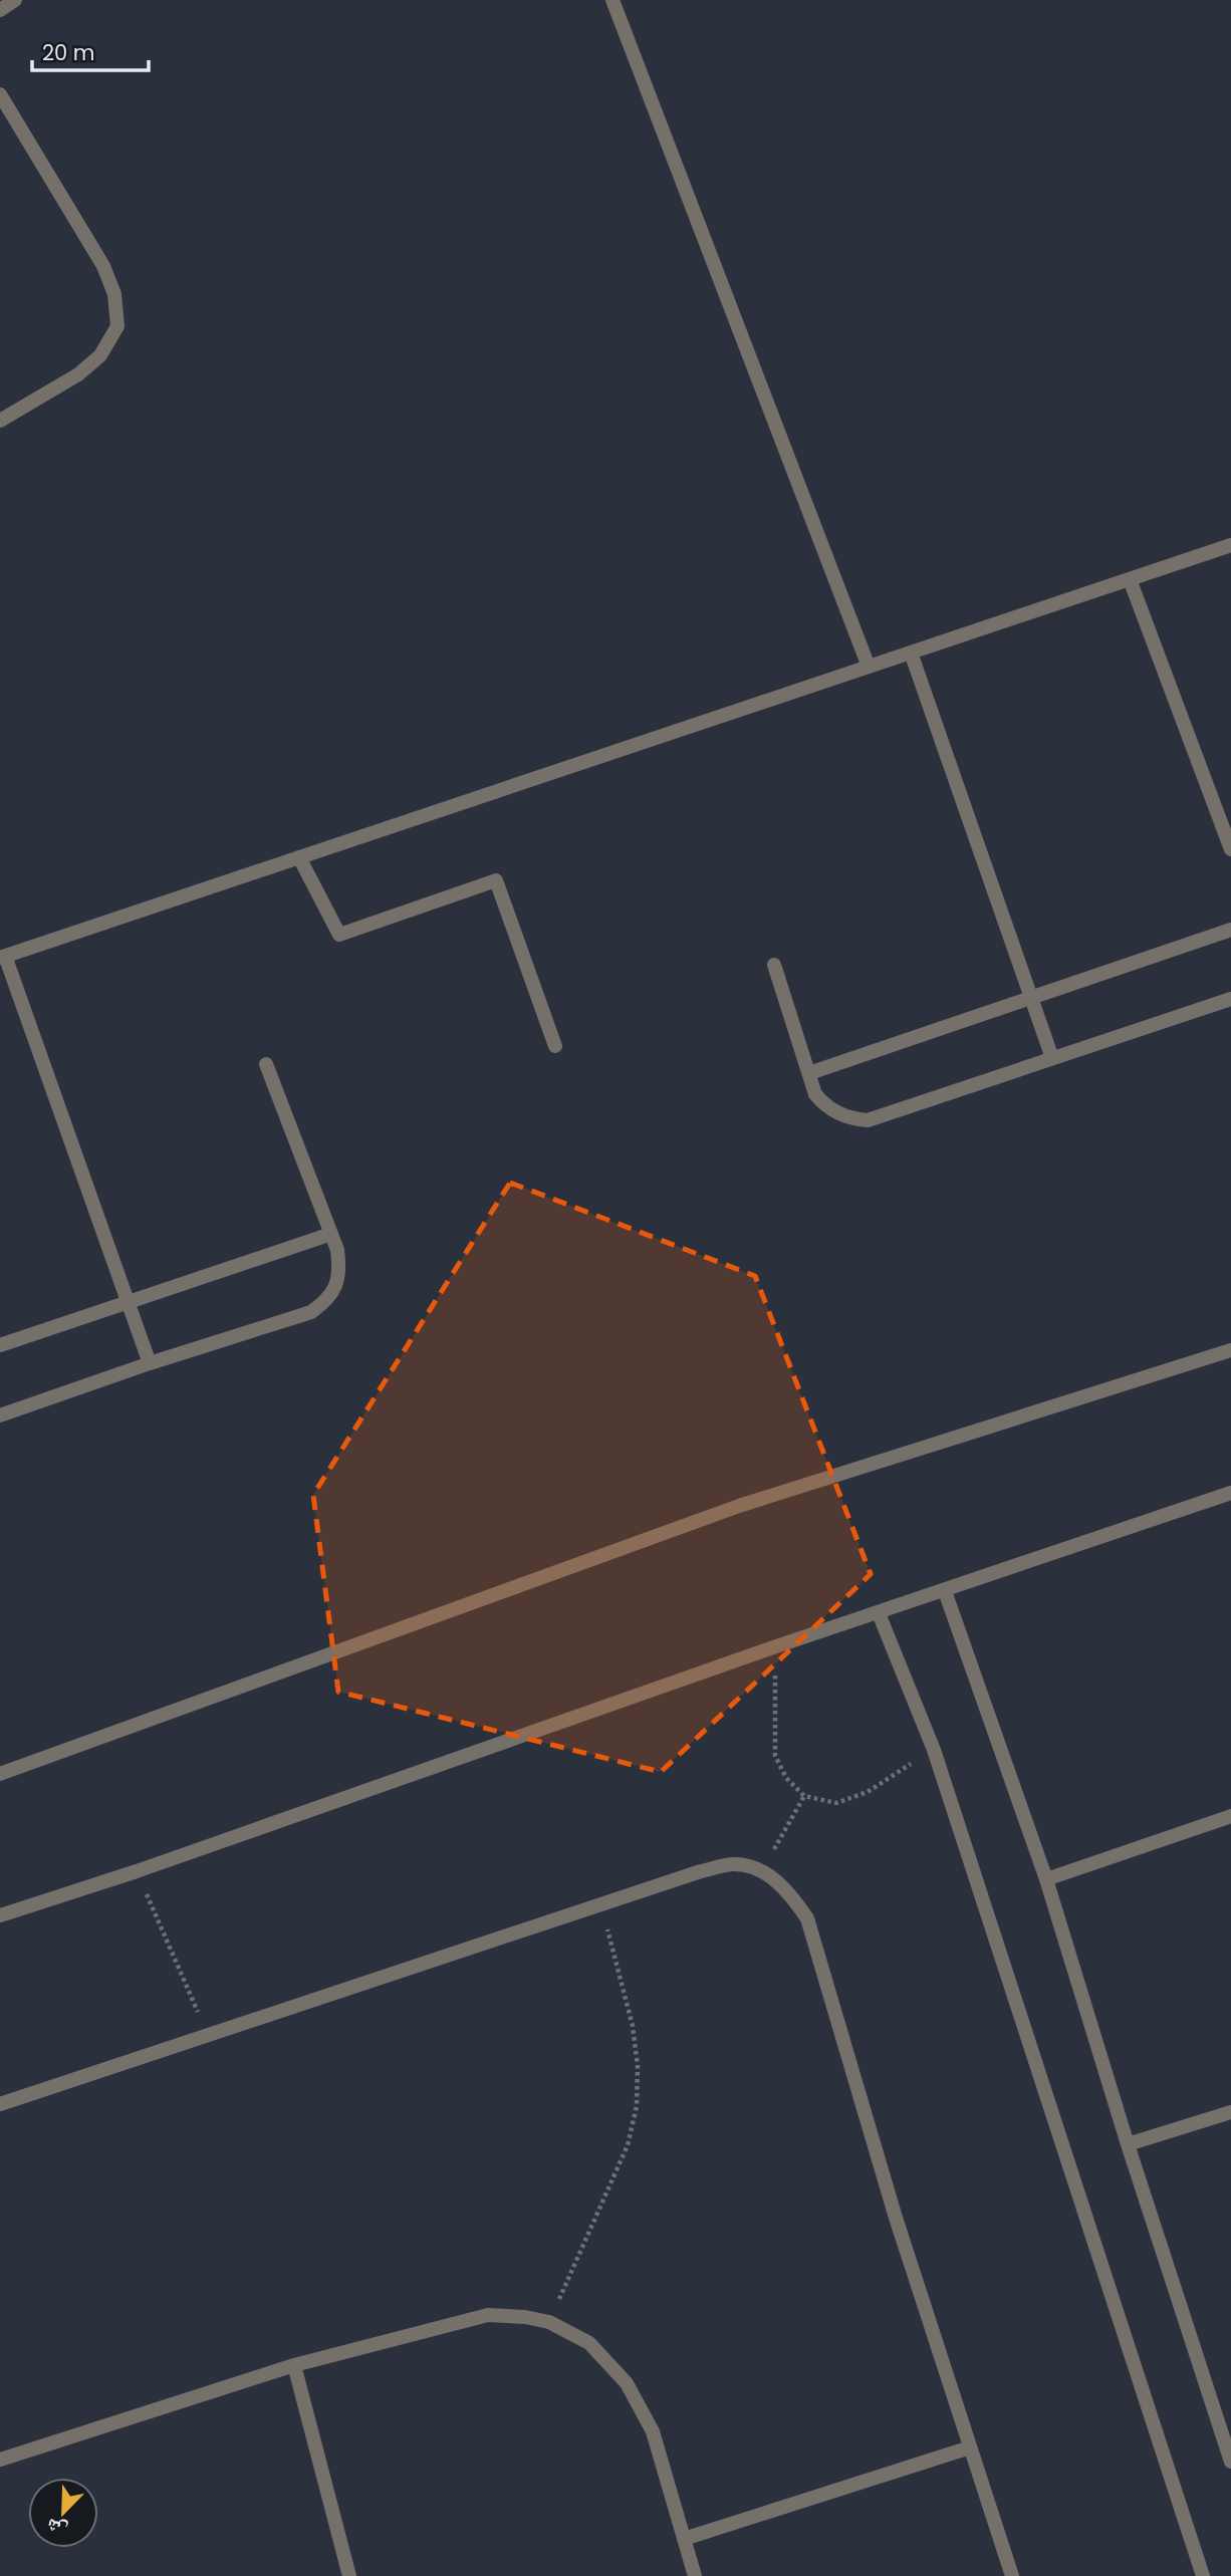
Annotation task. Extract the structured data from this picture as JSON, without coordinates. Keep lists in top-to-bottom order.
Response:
{
  "scale_bar": "20 m",
  "north": "bottom left"
}
